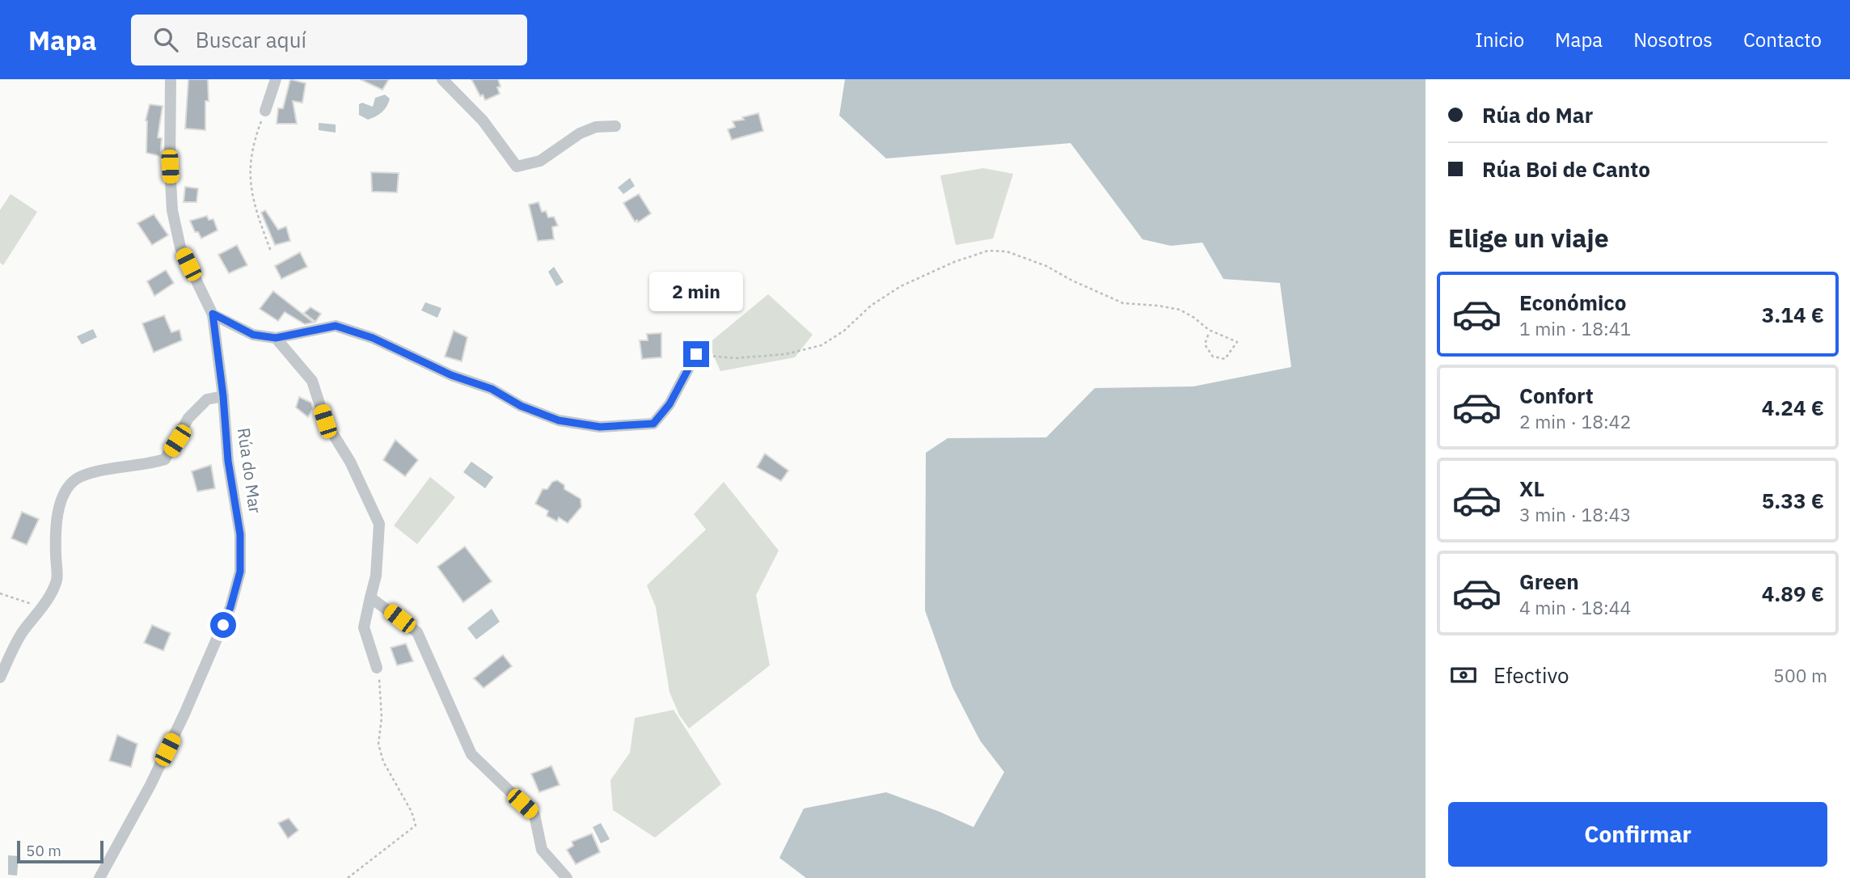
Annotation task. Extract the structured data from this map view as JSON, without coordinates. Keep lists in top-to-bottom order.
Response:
{
  "streets": {
    "street": ["Rúa do Mar"]
  },
  "scale_bar": "50 m",
  "page": {
    "header": "Mapa",
    "search": "Buscar aquí",
    "nav": [
      "Inicio",
      "Mapa",
      "Nosotros",
      "Contacto"
    ],
    "banner": ["Rúa do Mar", "Rúa Boi de Canto"],
    "heading": "Elige un viaje",
    "bubble": "2 min",
    "list": [
      {
        "name": "Económico",
        "note": "1 min · 18:41",
        "value": "3.14 €"
      },
      {
        "name": "Confort",
        "note": "2 min · 18:42",
        "value": "4.24 €"
      },
      {
        "name": "XL",
        "note": "3 min · 18:43",
        "value": "5.33 €"
      },
      {
        "name": "Green",
        "note": "4 min · 18:44",
        "value": "4.89 €"
      }
    ],
    "pay": ["Efectivo", "500 m"],
    "buttons": "Confirmar",
    "scale": "50 m"
  }
}
